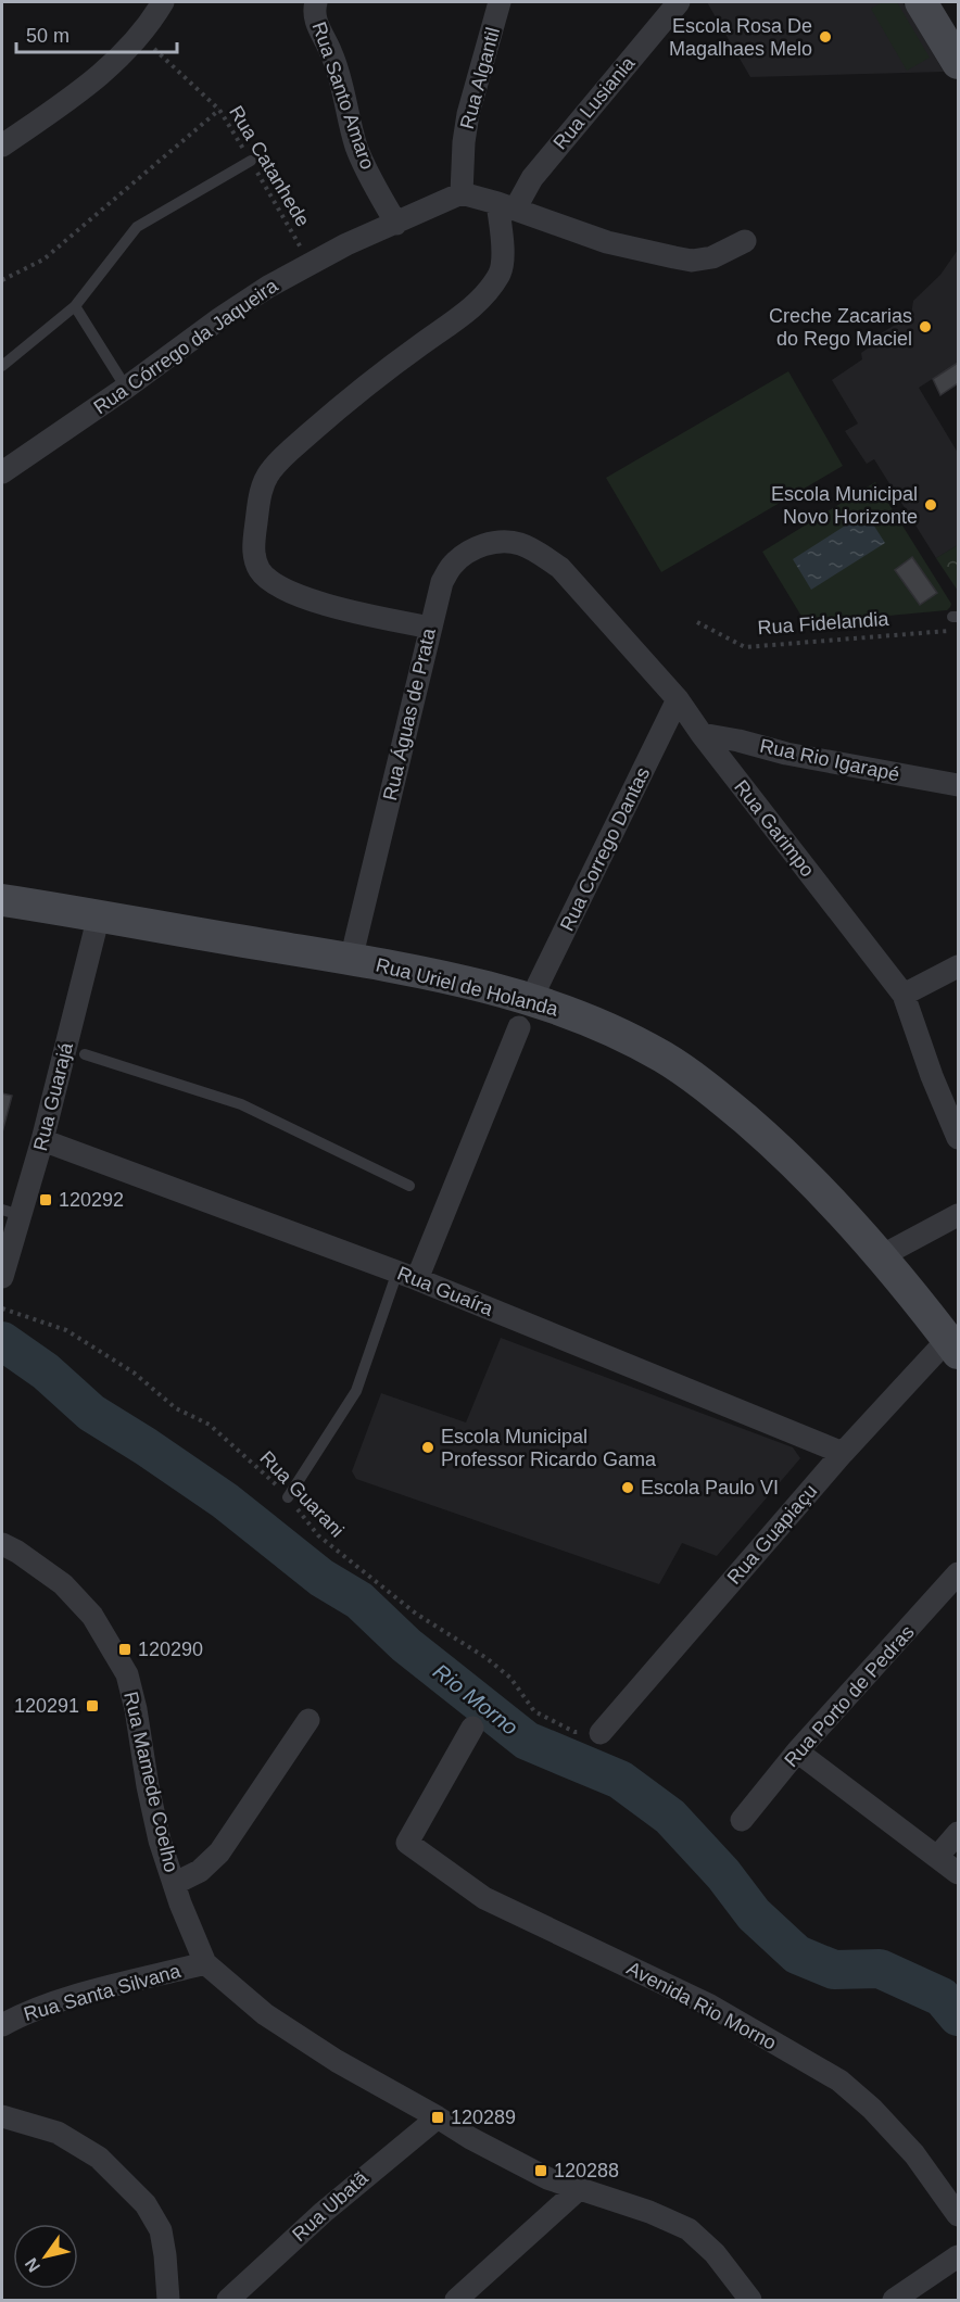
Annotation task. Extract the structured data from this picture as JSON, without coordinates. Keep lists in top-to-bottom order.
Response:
{
  "streets": {
    "main road": ["Rua Uriel de Holanda"],
    "street": [
      "Rua Algantil",
      "Rua Santo Amaro",
      "Rua Lusiania",
      "Rua Córrego da Jaqueira",
      "Rua Águas de Prata",
      "Rua Rio Igarapé",
      "Rua Garimpo",
      "Rua Corrego Dantas",
      "Rua Guarajá",
      "Rua Guaíra",
      "Rua Guapiaçu",
      "Rua Porto de Pedras",
      "Rua Mamede Coelho",
      "Rua Santa Silvana",
      "Avenida Rio Morno",
      "Rua Ubatã"
    ],
    "path": ["Rua Catanhede", "Rua Fidelandia", "Rua Guarani"]
  },
  "crossings": [
    ["Rua Algantil", "Rua Córrego da Jaqueira"],
    ["Rua Santo Amaro", "Rua Córrego da Jaqueira"],
    ["Rua Catanhede", "Rua Córrego da Jaqueira"],
    ["Rua Águas de Prata", "Rua Garimpo"],
    ["Rua Águas de Prata", "Rua Uriel de Holanda"],
    ["Rua Rio Igarapé", "Rua Garimpo"],
    ["Rua Garimpo", "Rua Corrego Dantas"],
    ["Rua Corrego Dantas", "Rua Uriel de Holanda"],
    ["Rua Corrego Dantas", "Rua Guaíra"],
    ["Rua Uriel de Holanda", "Rua Guarajá"],
    ["Rua Uriel de Holanda", "Rua Guapiaçu"],
    ["Rua Guarajá", "Rua Guaíra"],
    ["Rua Guaíra", "Rua Guapiaçu"],
    ["Rua Guarani", "Rua Guapiaçu"],
    ["Rua Mamede Coelho", "Rua Santa Silvana"],
    ["Rua Mamede Coelho", "Rua Ubatã"]
  ],
  "water": ["Rio Morno"],
  "places": {
    "other": [
      "Escola Rosa De Magalhaes Melo",
      "Creche Zacarias do Rego Maciel",
      "Escola Municipal Novo Horizonte",
      "Escola Municipal Professor Ricardo Gama",
      "Escola Paulo VI"
    ],
    "transit": [
      "120292",
      "120290",
      "120291",
      "120289",
      "120288"
    ]
  },
  "scale_bar": "50 m",
  "north": "bottom left"
}
